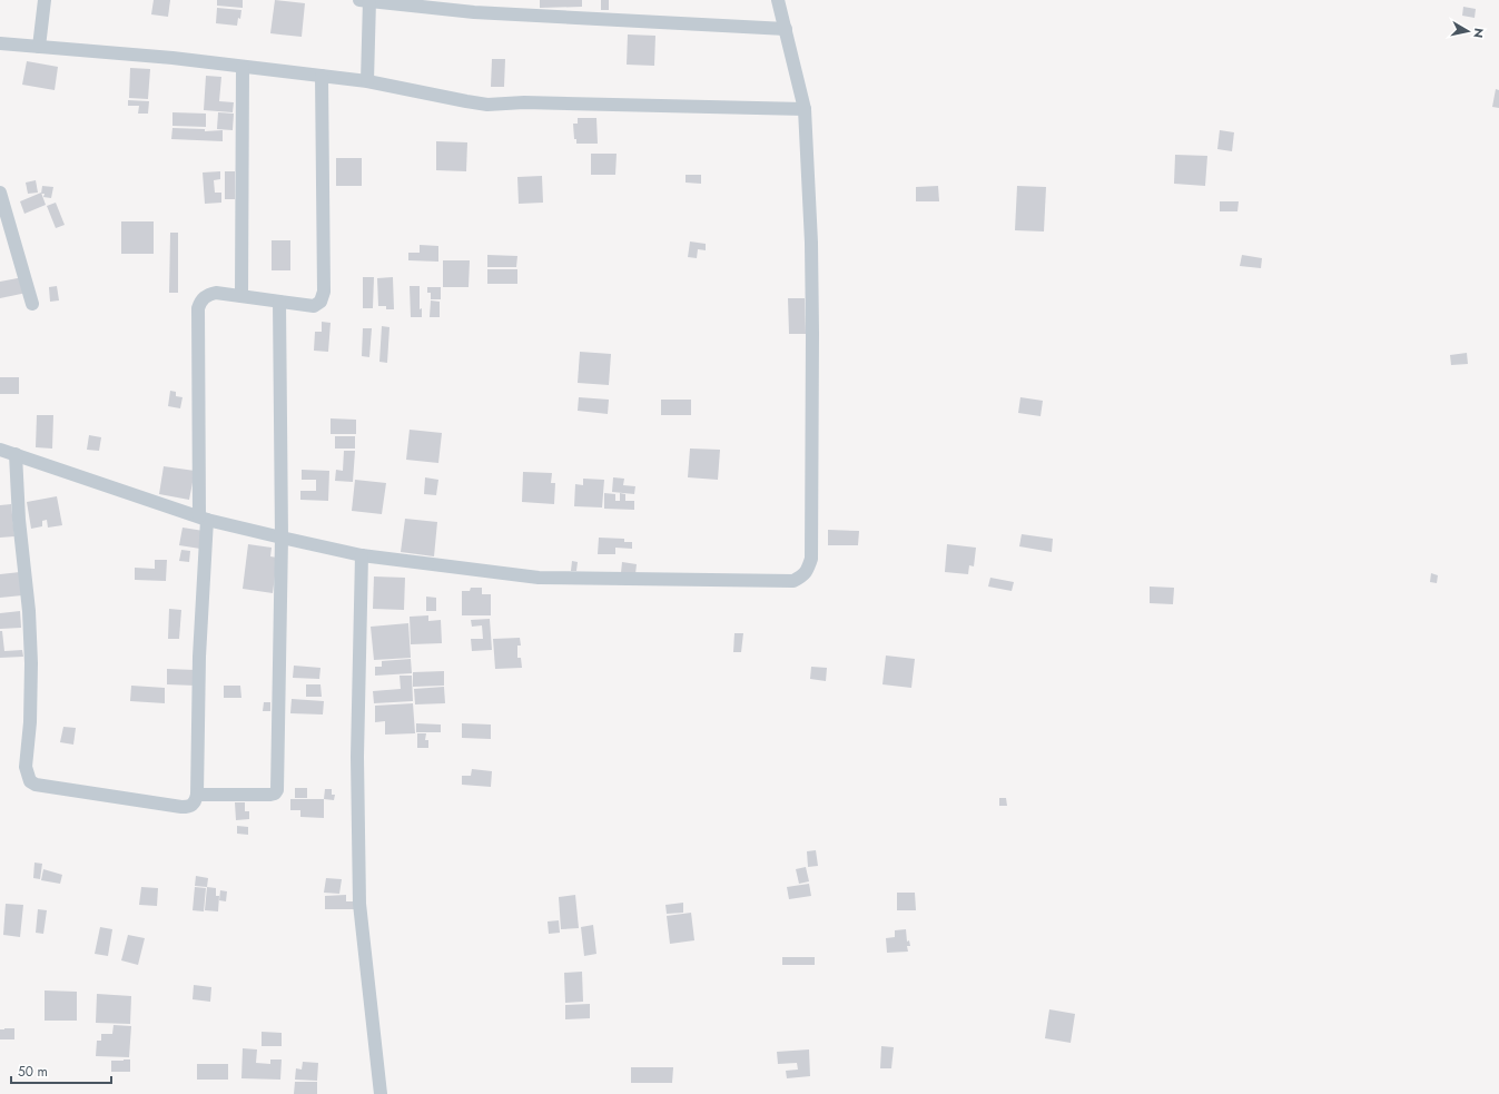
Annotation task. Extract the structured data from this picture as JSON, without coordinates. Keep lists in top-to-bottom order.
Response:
{
  "scale_bar": "50 m",
  "north": "right"
}
